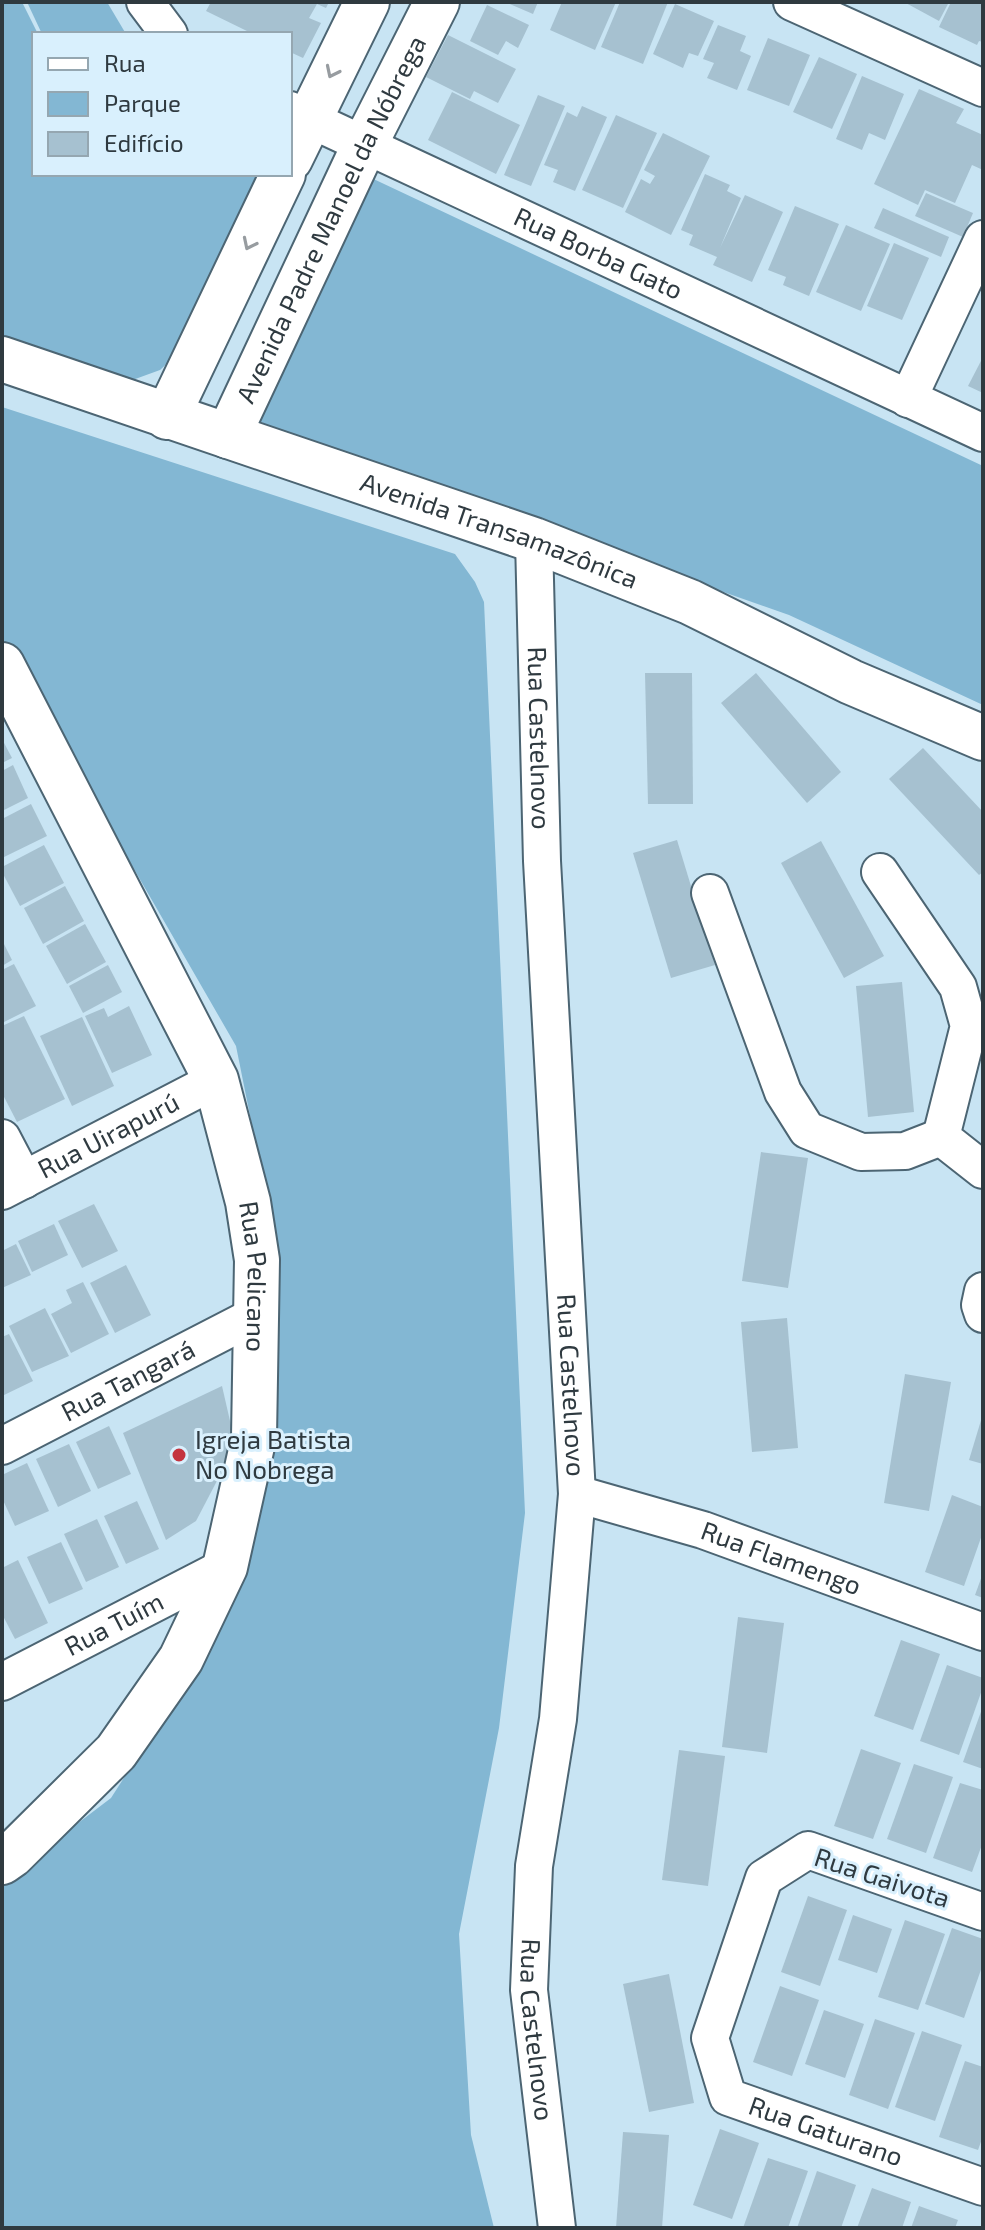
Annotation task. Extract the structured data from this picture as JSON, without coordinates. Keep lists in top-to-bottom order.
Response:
{
  "streets": {
    "street": [
      "Avenida Padre Manoel da Nóbrega",
      "Rua Borba Gato",
      "Avenida Transamazônica",
      "Rua Castelnovo",
      "Rua Uirapurú",
      "Rua Pelicano",
      "Rua Tangará",
      "Rua Flamengo",
      "Rua Tuím",
      "Rua Gaivota",
      "Rua Gaturano"
    ]
  },
  "crossings": [
    ["Avenida Padre Manoel da Nóbrega", "Rua Borba Gato"],
    ["Avenida Padre Manoel da Nóbrega", "Avenida Transamazônica"],
    ["Avenida Transamazônica", "Rua Castelnovo"],
    ["Rua Castelnovo", "Rua Flamengo"],
    ["Rua Uirapurú", "Rua Pelicano"],
    ["Rua Pelicano", "Rua Tangará"],
    ["Rua Pelicano", "Rua Tuím"],
    ["Rua Gaivota", "Rua Gaturano"]
  ],
  "places": ["Igreja Batista No Nobrega"],
  "legend": ["Rua", "Parque", "Edifício"]
}
